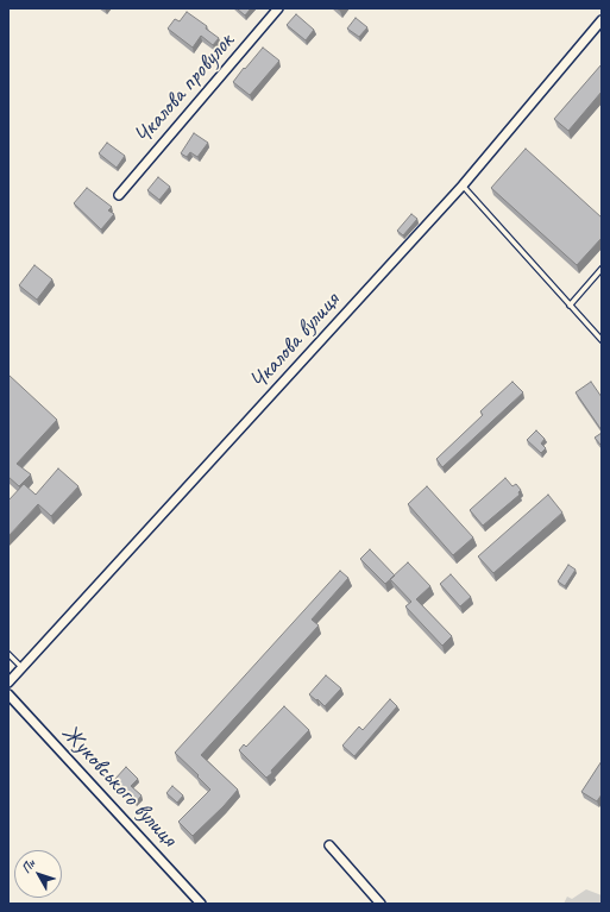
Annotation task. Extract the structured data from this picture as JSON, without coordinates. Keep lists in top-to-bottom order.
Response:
{
  "streets": {
    "street": ["Чкалова провулок", "Чкалова вулиця", "Жуковського вулиця"]
  },
  "north": "top left"
}
